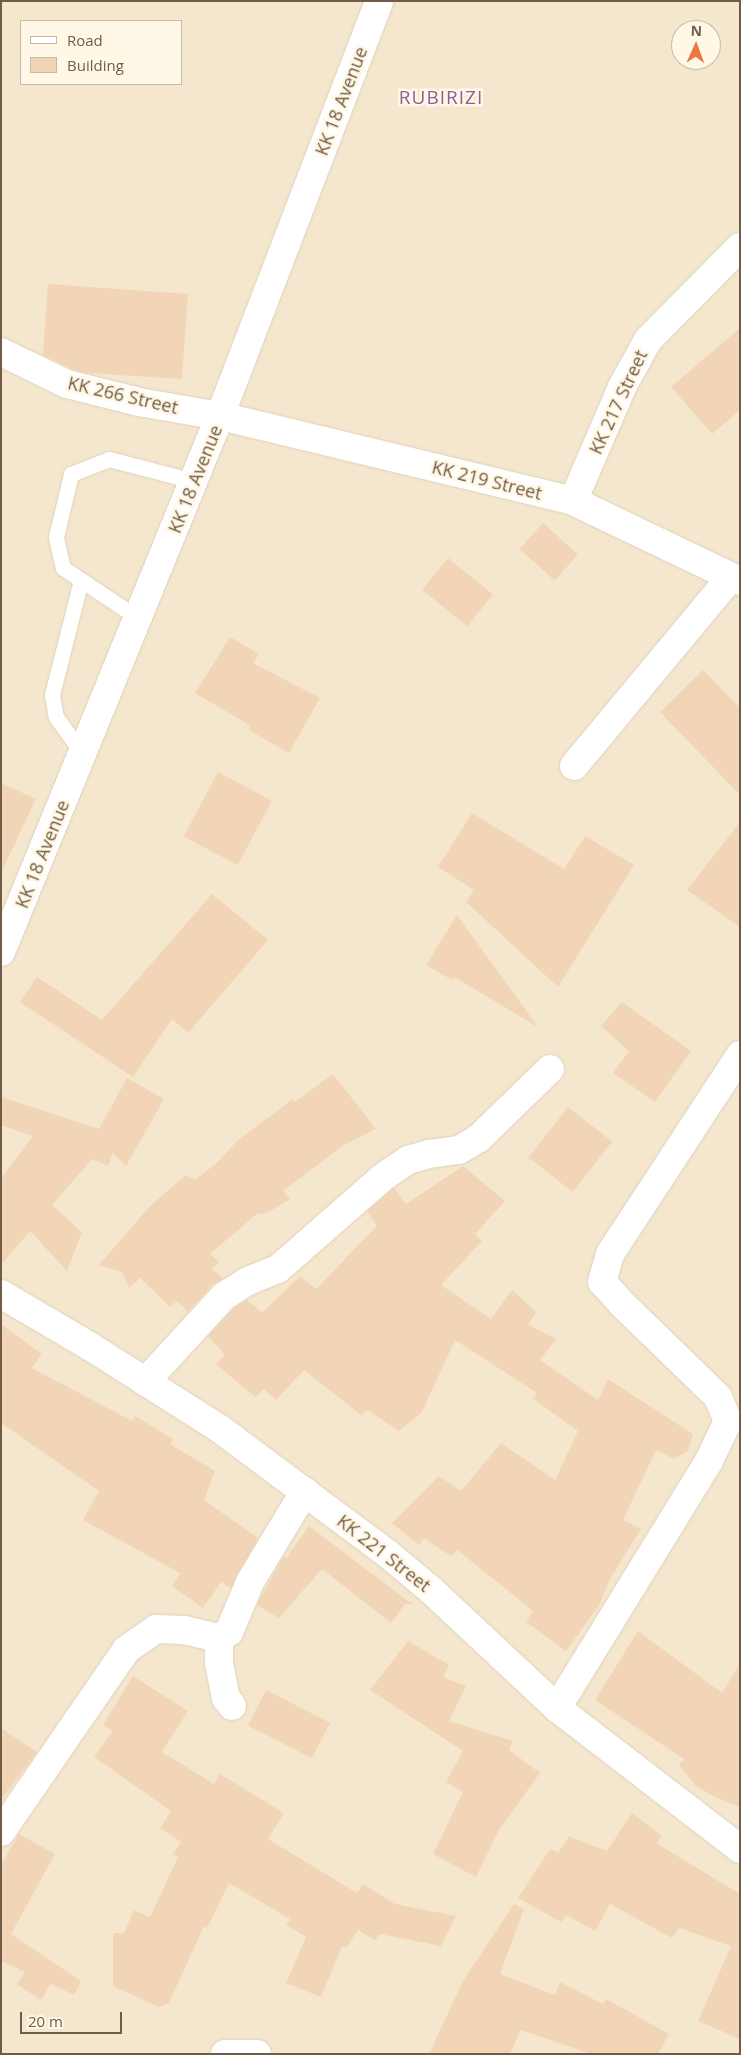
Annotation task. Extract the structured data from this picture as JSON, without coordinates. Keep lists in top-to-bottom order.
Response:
{
  "streets": {
    "street": [
      "KK 18 Avenue",
      "KK 266 Street",
      "KK 217 Street",
      "KK 219 Street",
      "KK 221 Street"
    ]
  },
  "crossings": [
    ["KK 18 Avenue", "KK 266 Street"],
    ["KK 18 Avenue", "KK 219 Street"],
    ["KK 266 Street", "KK 219 Street"],
    ["KK 217 Street", "KK 219 Street"]
  ],
  "districts": ["RUBIRIZI"],
  "legend": ["Road", "Building"],
  "scale_bar": "20 m",
  "north": "top"
}
